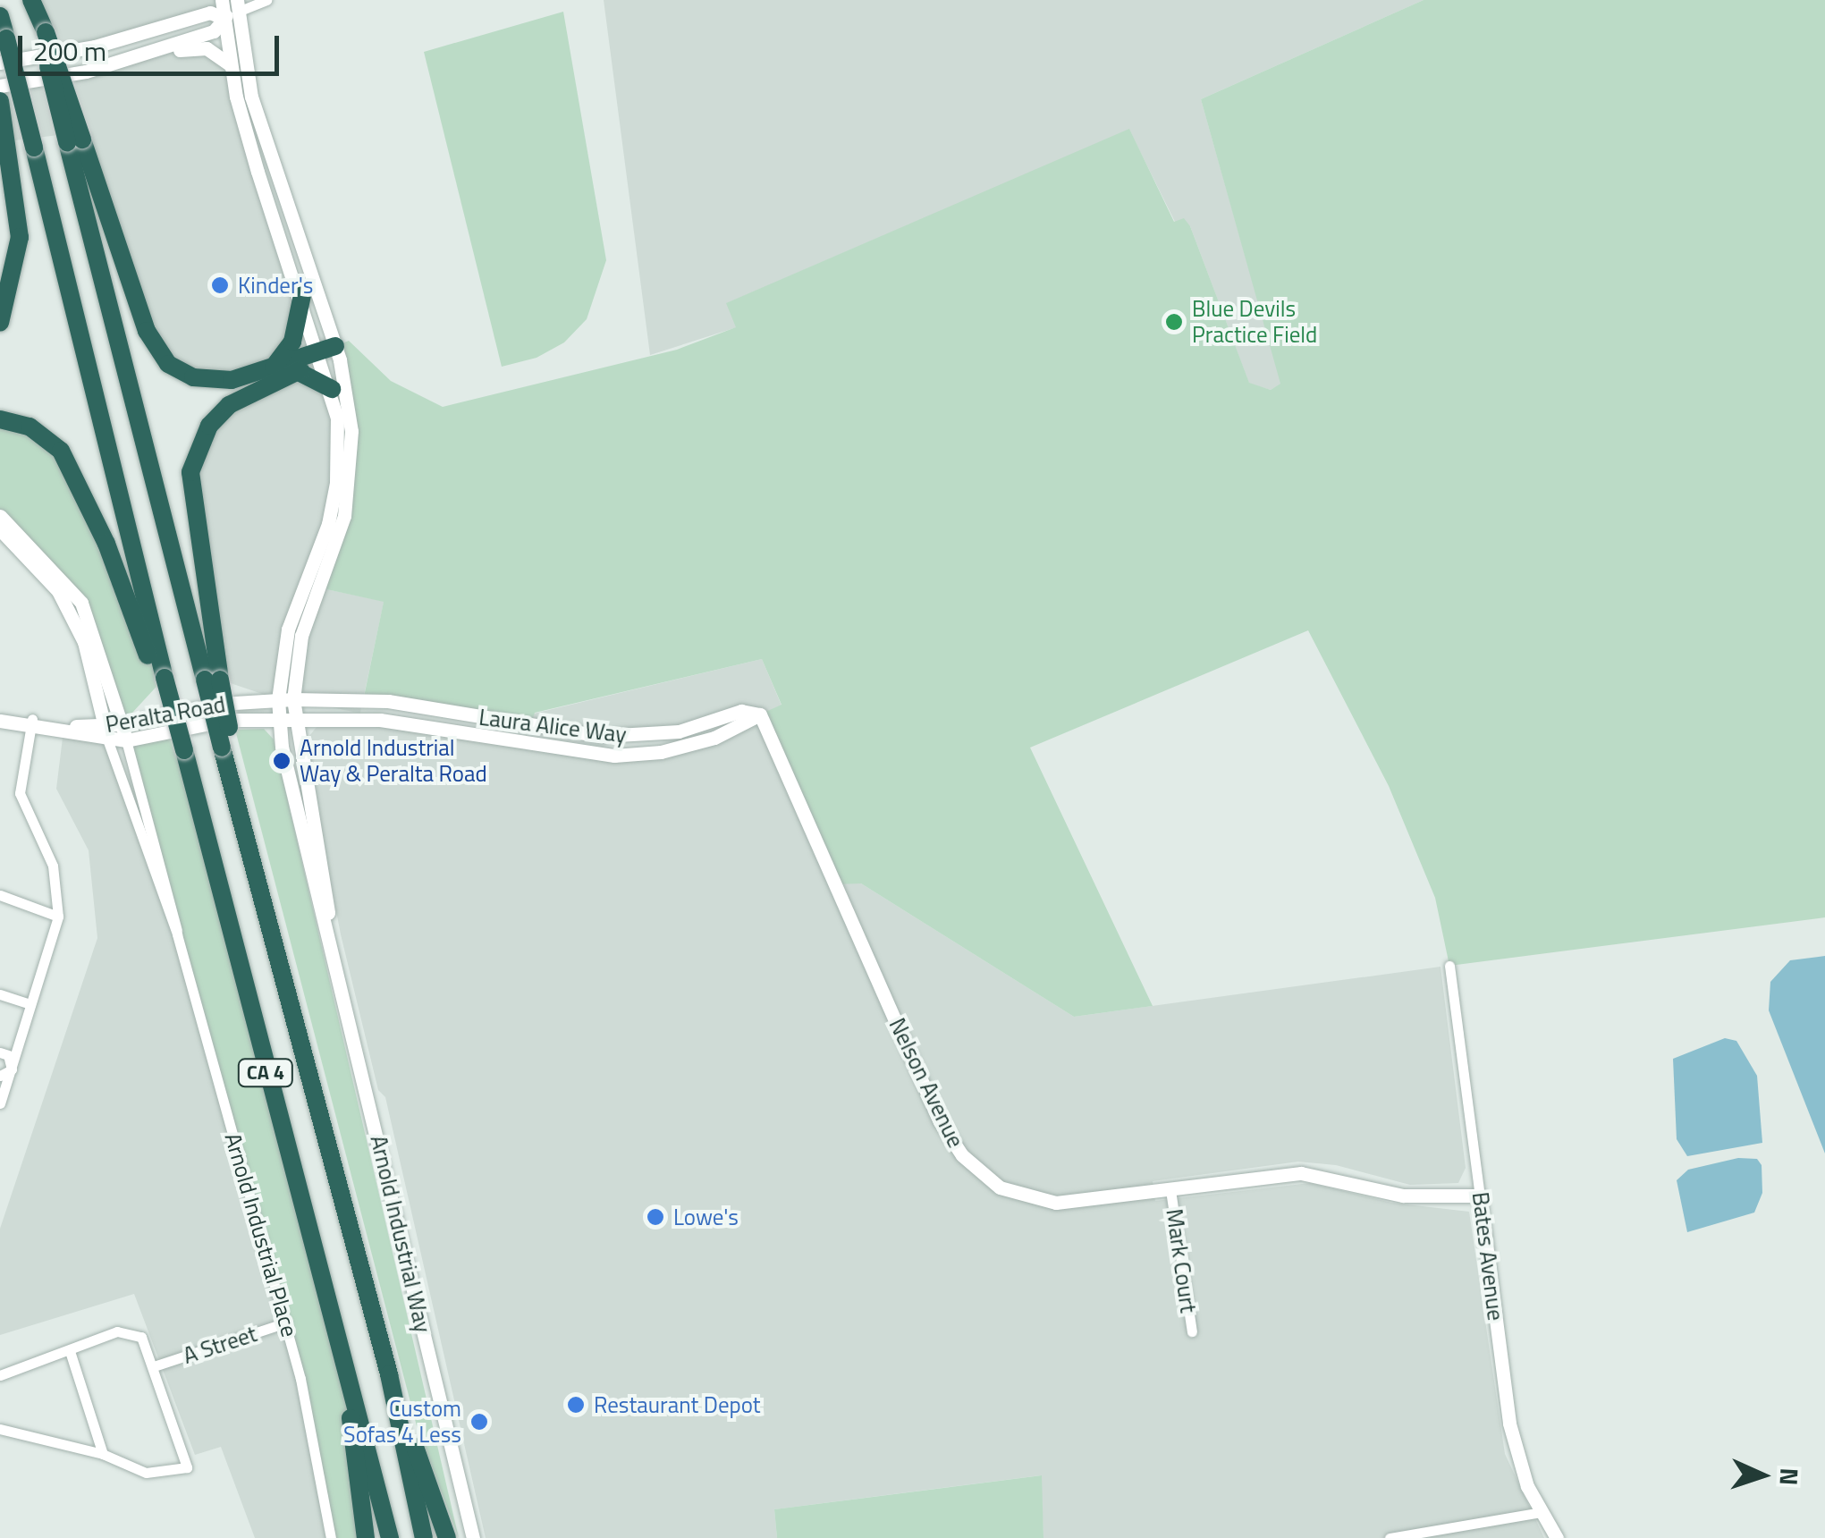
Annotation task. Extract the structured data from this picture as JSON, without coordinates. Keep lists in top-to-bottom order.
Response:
{
  "streets": {
    "highway": ["CA 4"],
    "street": [
      "Peralta Road",
      "Laura Alice Way",
      "Nelson Avenue",
      "Arnold Industrial Way",
      "Arnold Industrial Place",
      "Bates Avenue",
      "Mark Court",
      "A Street"
    ]
  },
  "crossings": [
    ["Peralta Road", "Laura Alice Way"],
    ["Peralta Road", "Arnold Industrial Way"],
    ["Peralta Road", "Arnold Industrial Place"],
    ["Laura Alice Way", "Nelson Avenue"],
    ["Laura Alice Way", "Arnold Industrial Way"],
    ["Nelson Avenue", "Bates Avenue"],
    ["Nelson Avenue", "Mark Court"],
    ["Arnold Industrial Place", "A Street"]
  ],
  "places": [
    "Kinder's",
    "Blue Devils Practice Field",
    "Arnold Industrial Way & Peralta Road",
    "Lowe's",
    "Restaurant Depot",
    "Custom Sofas 4 Less"
  ],
  "scale_bar": "200 m",
  "north": "right"
}
